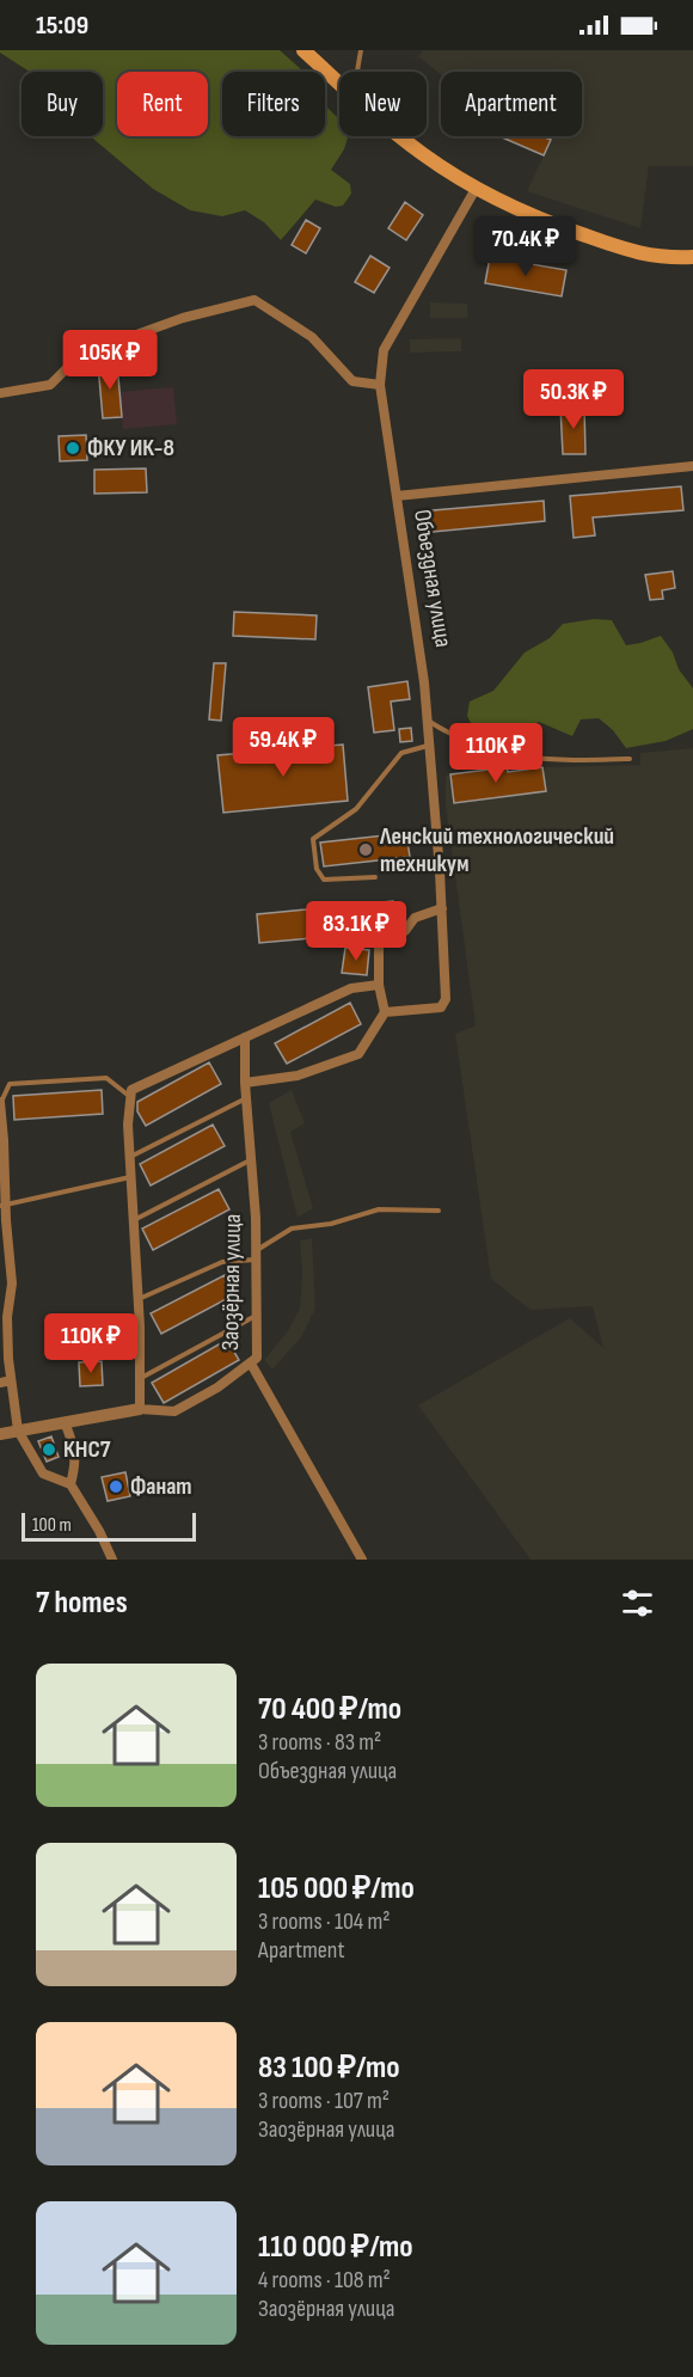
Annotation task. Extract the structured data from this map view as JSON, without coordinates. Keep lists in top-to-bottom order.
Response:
{
  "streets": {
    "street": ["Объездная улица", "Заозёрная улица"]
  },
  "places": [
    "ФКУ ИК-8",
    "Ленский технологический техникум",
    "КНС7",
    "Фанат"
  ],
  "scale_bar": "100 m",
  "page": {
    "status": "15:09",
    "chip": [
      "Buy",
      "Rent",
      "Filters",
      "New",
      "Apartment"
    ],
    "price": [
      "70.4K ₽",
      "105K ₽",
      "50.3K ₽",
      "59.4K ₽",
      "110K ₽",
      "83.1K ₽",
      "110K ₽"
    ],
    "scale": "100 m",
    "heading": "7 homes",
    "list": [
      {
        "name": "70 400 ₽/mo",
        "note": "3 rooms · 83 m² · Объездная улица"
      },
      {
        "name": "105 000 ₽/mo",
        "note": "3 rooms · 104 m² · Apartment"
      },
      {
        "name": "83 100 ₽/mo",
        "note": "3 rooms · 107 m² · Заозёрная улица"
      },
      {
        "name": "110 000 ₽/mo",
        "note": "4 rooms · 108 m² · Заозёрная улица"
      }
    ]
  }
}
